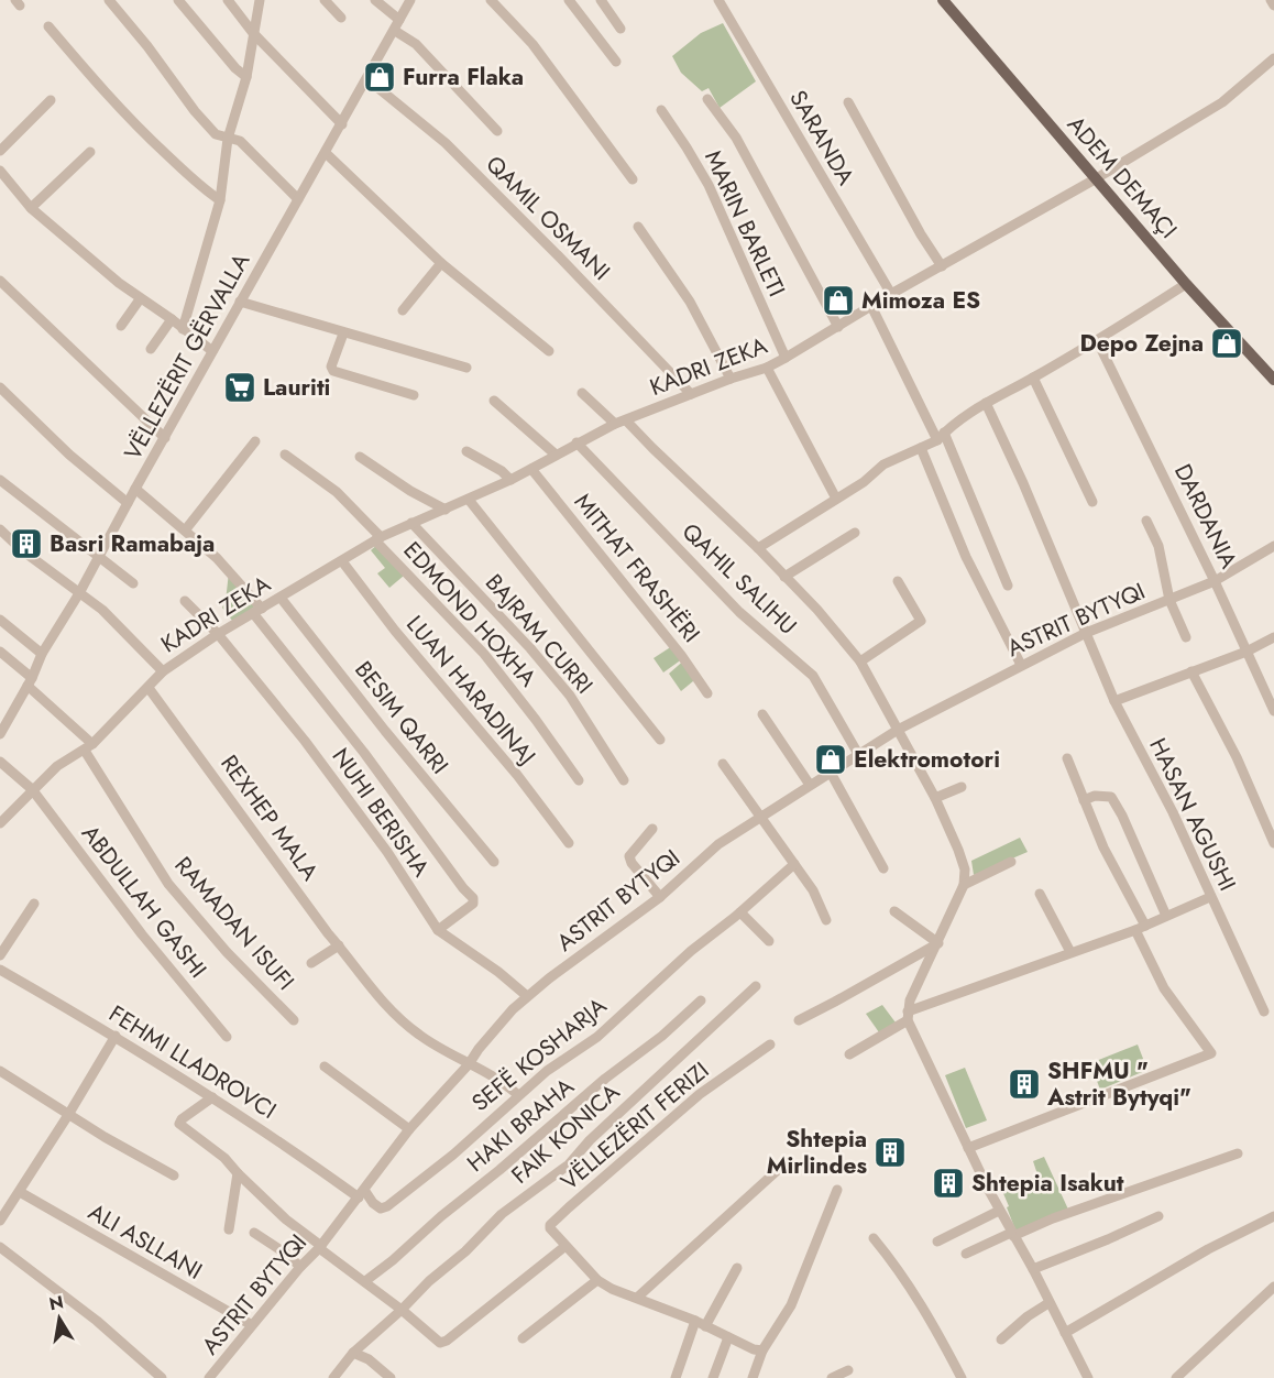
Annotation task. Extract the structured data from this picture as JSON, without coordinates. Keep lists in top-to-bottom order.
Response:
{
  "streets": {
    "main road": ["ADEM DEMAÇI"],
    "street": [
      "SARANDA",
      "QAMIL OSMANI",
      "MARIN BARLETI",
      "VËLLEZËRIT GËRVALLA",
      "KADRI ZEKA",
      "DARDANIA",
      "MITHAT FRASHËRI",
      "QAHIL SALIHU",
      "EDMOND HOXHA",
      "ASTRIT BYTYQI",
      "BAJRAM CURRI",
      "LUAN HARADINAJ",
      "BESIM QARRI",
      "NUHI BERISHA",
      "HASAN AGUSHI",
      "REXHEP MALA",
      "ABDULLAH GASHI",
      "RAMADAN ISUFI",
      "SEFË KOSHARJA",
      "FEHMI LLADROVCI",
      "HAKI BRAHA",
      "VËLLEZËRIT FERIZI",
      "FAIK KONICA",
      "ALI ASLLANI"
    ]
  },
  "crossings": [
    ["SARANDA", "KADRI ZEKA"],
    ["ADEM DEMAÇI", "KADRI ZEKA"],
    ["QAMIL OSMANI", "VËLLEZËRIT GËRVALLA"],
    ["QAMIL OSMANI", "KADRI ZEKA"],
    ["MARIN BARLETI", "KADRI ZEKA"],
    ["VËLLEZËRIT GËRVALLA", "RAMADAN ISUFI"],
    ["KADRI ZEKA", "MITHAT FRASHËRI"],
    ["KADRI ZEKA", "QAHIL SALIHU"],
    ["KADRI ZEKA", "EDMOND HOXHA"],
    ["KADRI ZEKA", "BAJRAM CURRI"],
    ["KADRI ZEKA", "LUAN HARADINAJ"],
    ["KADRI ZEKA", "BESIM QARRI"],
    ["KADRI ZEKA", "NUHI BERISHA"],
    ["KADRI ZEKA", "REXHEP MALA"],
    ["KADRI ZEKA", "ABDULLAH GASHI"],
    ["KADRI ZEKA", "RAMADAN ISUFI"],
    ["DARDANIA", "ASTRIT BYTYQI"],
    ["QAHIL SALIHU", "ASTRIT BYTYQI"],
    ["ASTRIT BYTYQI", "NUHI BERISHA"],
    ["ASTRIT BYTYQI", "HASAN AGUSHI"],
    ["ASTRIT BYTYQI", "REXHEP MALA"],
    ["ASTRIT BYTYQI", "SEFË KOSHARJA"],
    ["ASTRIT BYTYQI", "FEHMI LLADROVCI"],
    ["ASTRIT BYTYQI", "ALI ASLLANI"],
    ["REXHEP MALA", "SEFË KOSHARJA"],
    ["SEFË KOSHARJA", "FEHMI LLADROVCI"]
  ],
  "places": {
    "shop": [
      "Furra Flaka",
      "Mimoza ES",
      "Depo Zejna",
      "Elektromotori"
    ],
    "supermarket": ["Lauriti"],
    "building": [
      "Basri Ramabaja",
      "SHFMU \" Astrit Bytyqi\"",
      "Shtepia Mirlindes",
      "Shtepia Isakut"
    ]
  },
  "north": "top"
}
